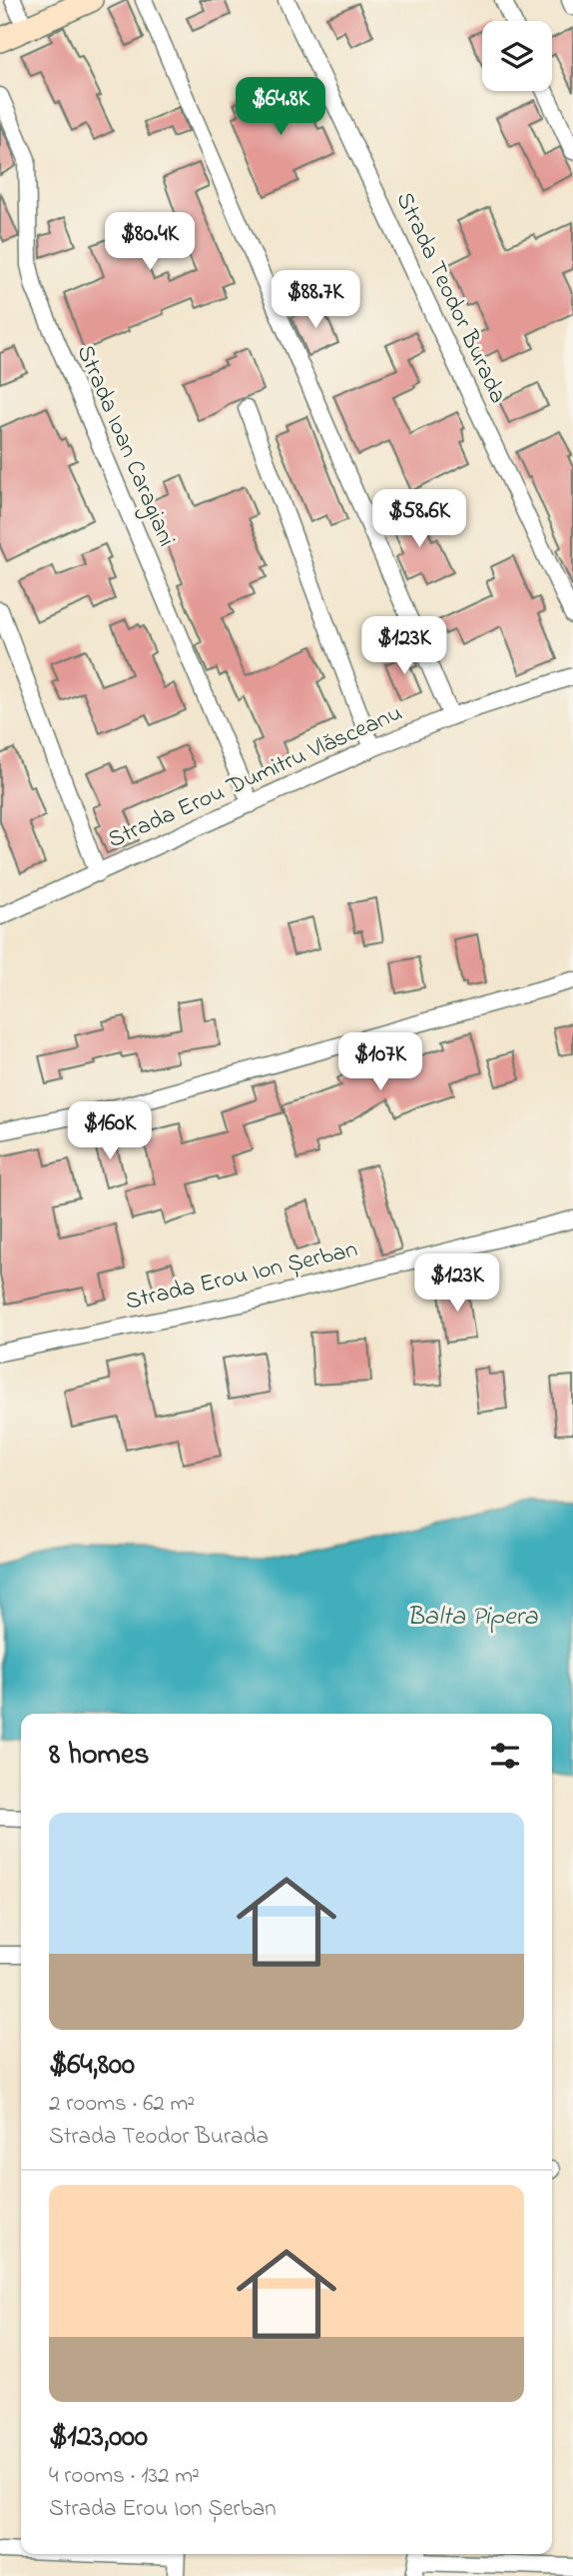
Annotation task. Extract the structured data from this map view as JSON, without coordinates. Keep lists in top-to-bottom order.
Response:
{
  "streets": {
    "street": [
      "Strada Teodor Burada",
      "Strada Ioan Caragiani",
      "Strada Erou Dumitru Vlăsceanu",
      "Strada Erou Ion Șerban"
    ]
  },
  "crossings": [
    ["Strada Ioan Caragiani", "Strada Erou Dumitru Vlăsceanu"]
  ],
  "water": ["Balta Pipera"],
  "page": {
    "price": [
      "$64.8K",
      "$80.4K",
      "$88.7K",
      "$58.6K",
      "$123K",
      "$107K",
      "$160K",
      "$123K"
    ],
    "heading": "8 homes",
    "list": [
      {
        "name": "$64,800",
        "note": "2 rooms · 62 m² · Strada Teodor Burada"
      },
      {
        "name": "$123,000",
        "note": "4 rooms · 132 m² · Strada Erou Ion Șerban"
      }
    ]
  }
}
